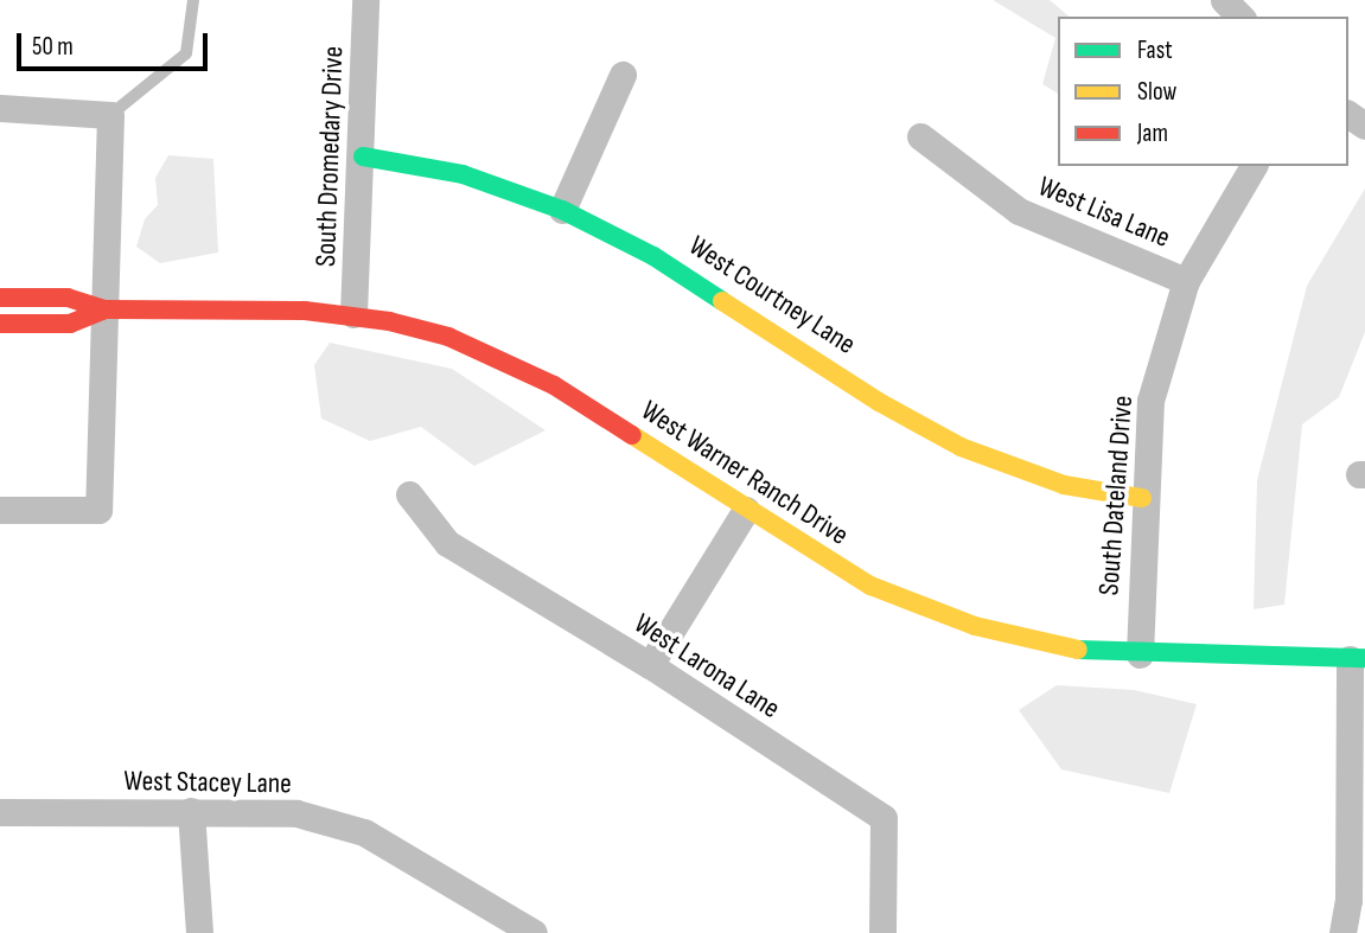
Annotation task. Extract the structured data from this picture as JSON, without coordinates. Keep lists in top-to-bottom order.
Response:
{
  "streets": {
    "street": [
      "South Dromedary Drive",
      "West Lisa Lane",
      "West Courtney Lane",
      "West Warner Ranch Drive",
      "South Dateland Drive",
      "West Larona Lane",
      "West Stacey Lane"
    ]
  },
  "crossings": [
    ["South Dromedary Drive", "West Courtney Lane"],
    ["South Dromedary Drive", "West Warner Ranch Drive"],
    ["West Lisa Lane", "South Dateland Drive"],
    ["West Courtney Lane", "South Dateland Drive"],
    ["West Warner Ranch Drive", "South Dateland Drive"]
  ],
  "legend": ["Fast", "Slow", "Jam"],
  "scale_bar": "50 m"
}
